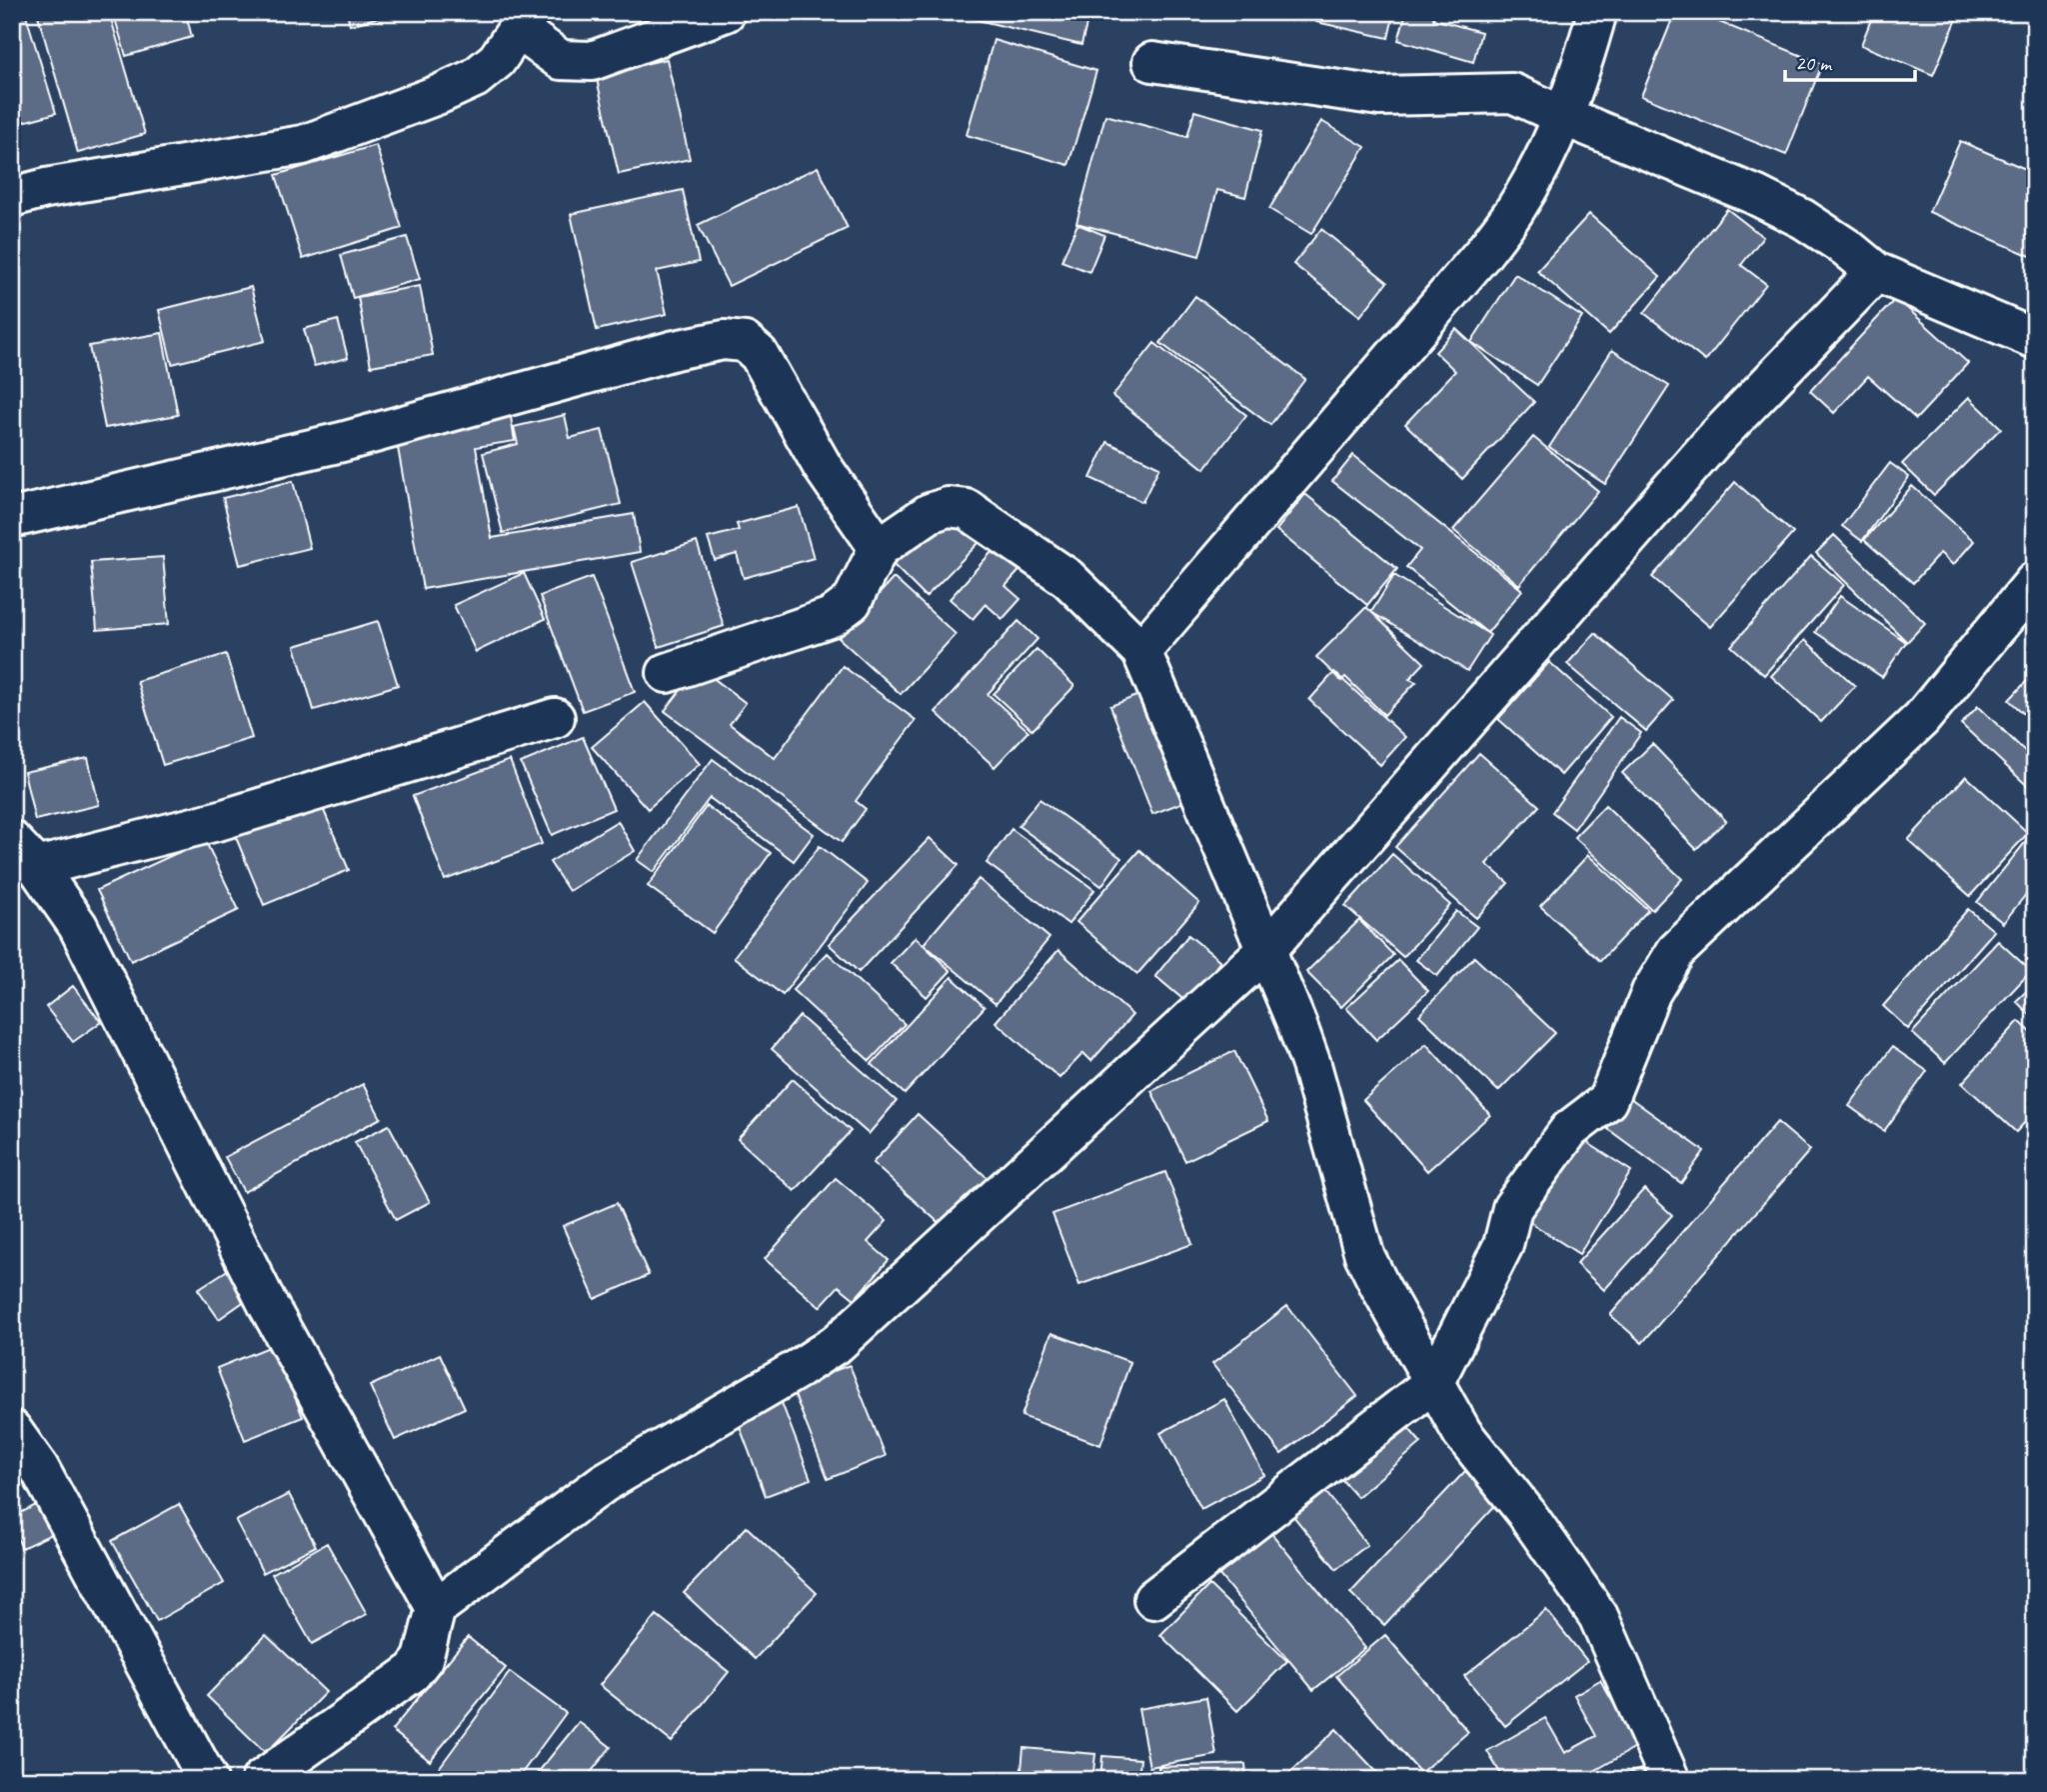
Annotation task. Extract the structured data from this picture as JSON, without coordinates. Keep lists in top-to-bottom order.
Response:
{
  "scale_bar": "20 m"
}
